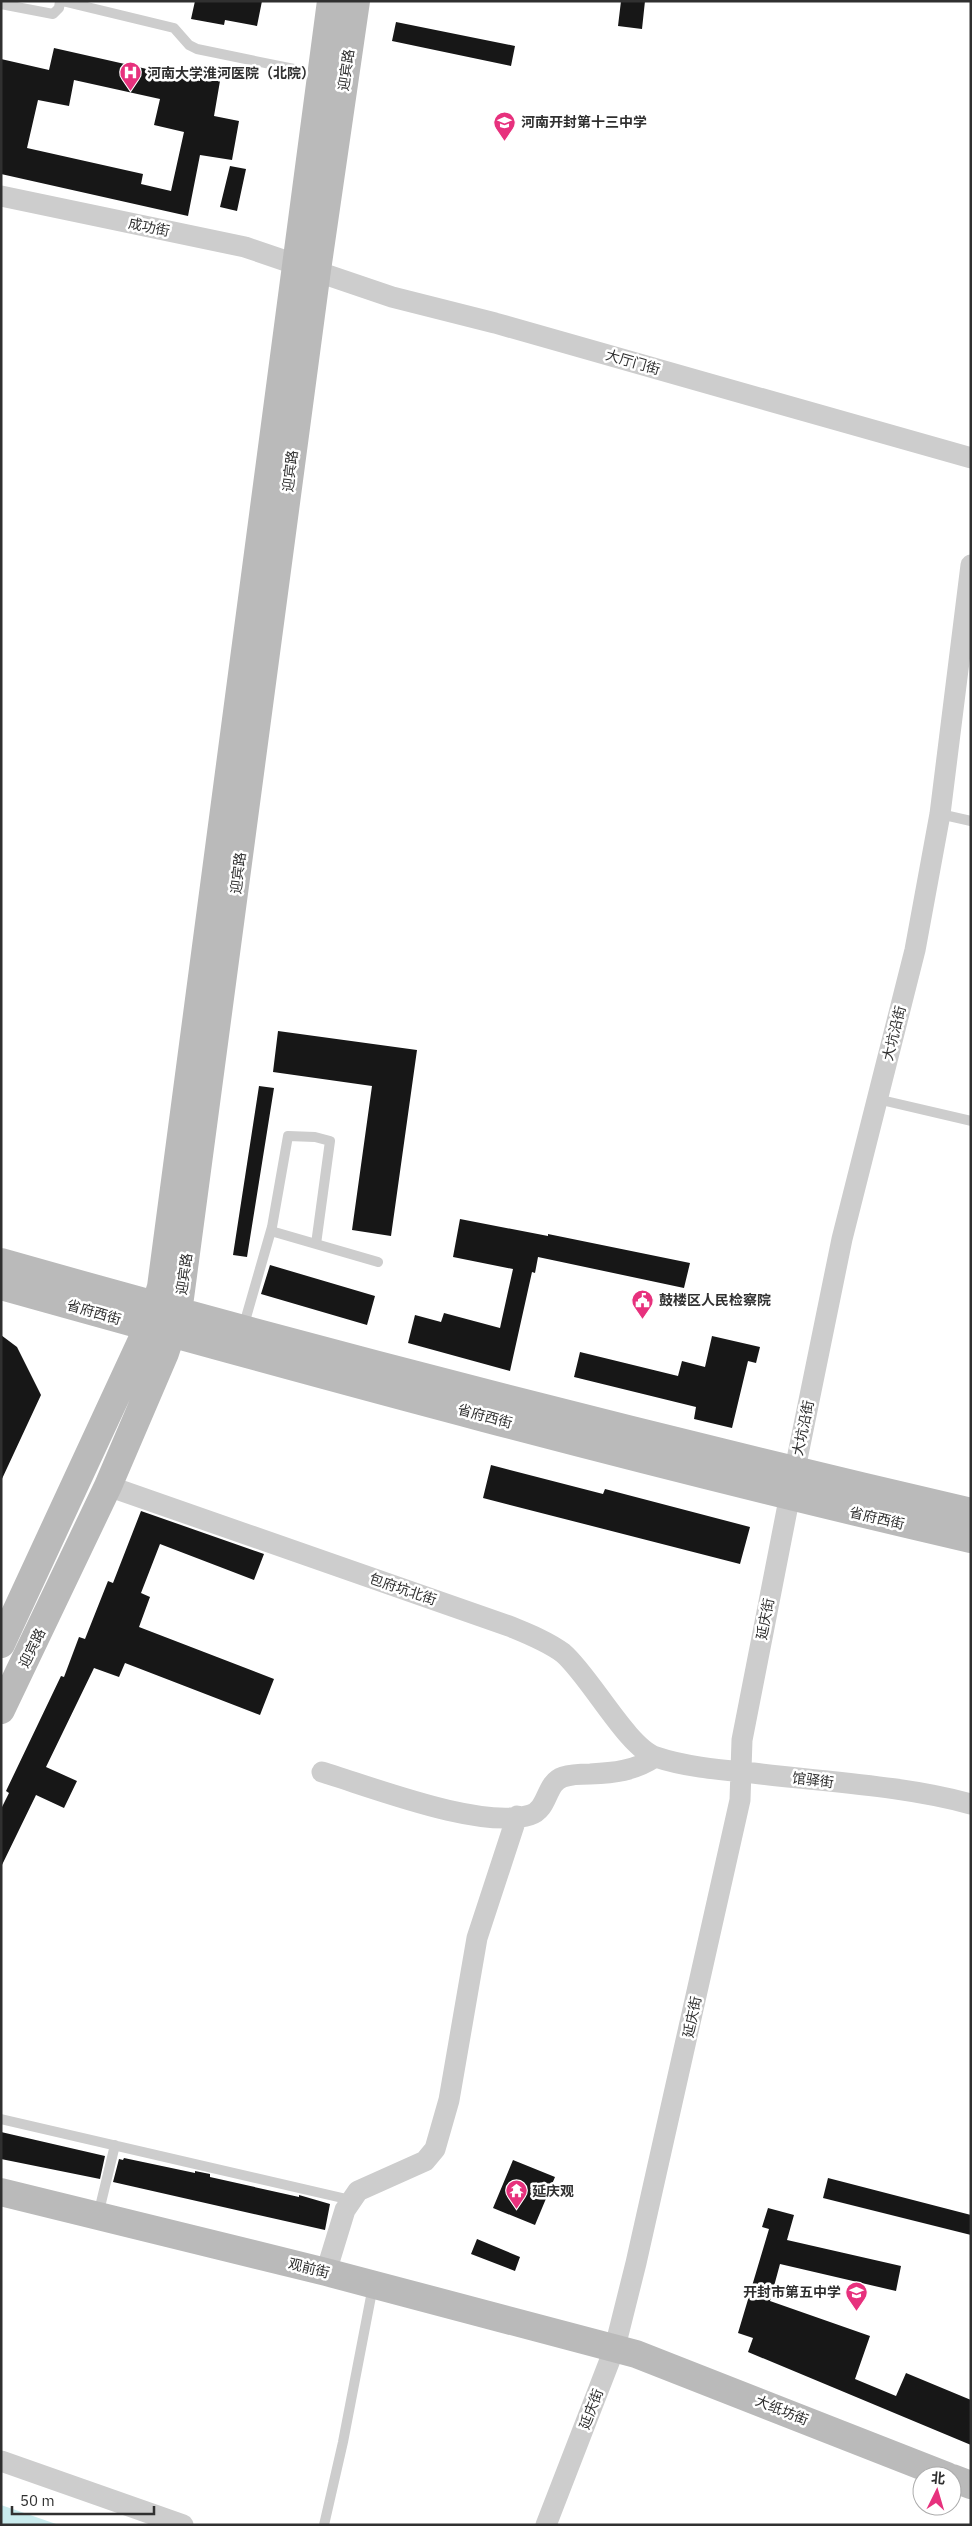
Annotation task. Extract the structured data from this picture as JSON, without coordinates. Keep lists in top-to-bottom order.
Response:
{
  "streets": {
    "street": [
      "迎宾路",
      "成功街",
      "大厅门街",
      "大坑沿街",
      "省府西街",
      "包府坑北街",
      "延庆街",
      "馆驿街",
      "观前街",
      "大纸坊街"
    ]
  },
  "crossings": [
    ["迎宾路", "成功街"],
    ["迎宾路", "大厅门街"],
    ["迎宾路", "省府西街"],
    ["迎宾路", "包府坑北街"],
    ["成功街", "大厅门街"],
    ["大坑沿街", "省府西街"],
    ["大坑沿街", "延庆街"],
    ["省府西街", "延庆街"],
    ["包府坑北街", "馆驿街"],
    ["延庆街", "馆驿街"],
    ["延庆街", "观前街"],
    ["延庆街", "大纸坊街"],
    ["观前街", "大纸坊街"]
  ],
  "places": {
    "hospital": ["河南大学淮河医院（北院）"],
    "school or university": ["河南开封第十三中学", "开封市第五中学"],
    "public building": ["鼓楼区人民检察院"],
    "temple": ["延庆观"]
  },
  "scale_bar": "50 m",
  "north": "top"
}
